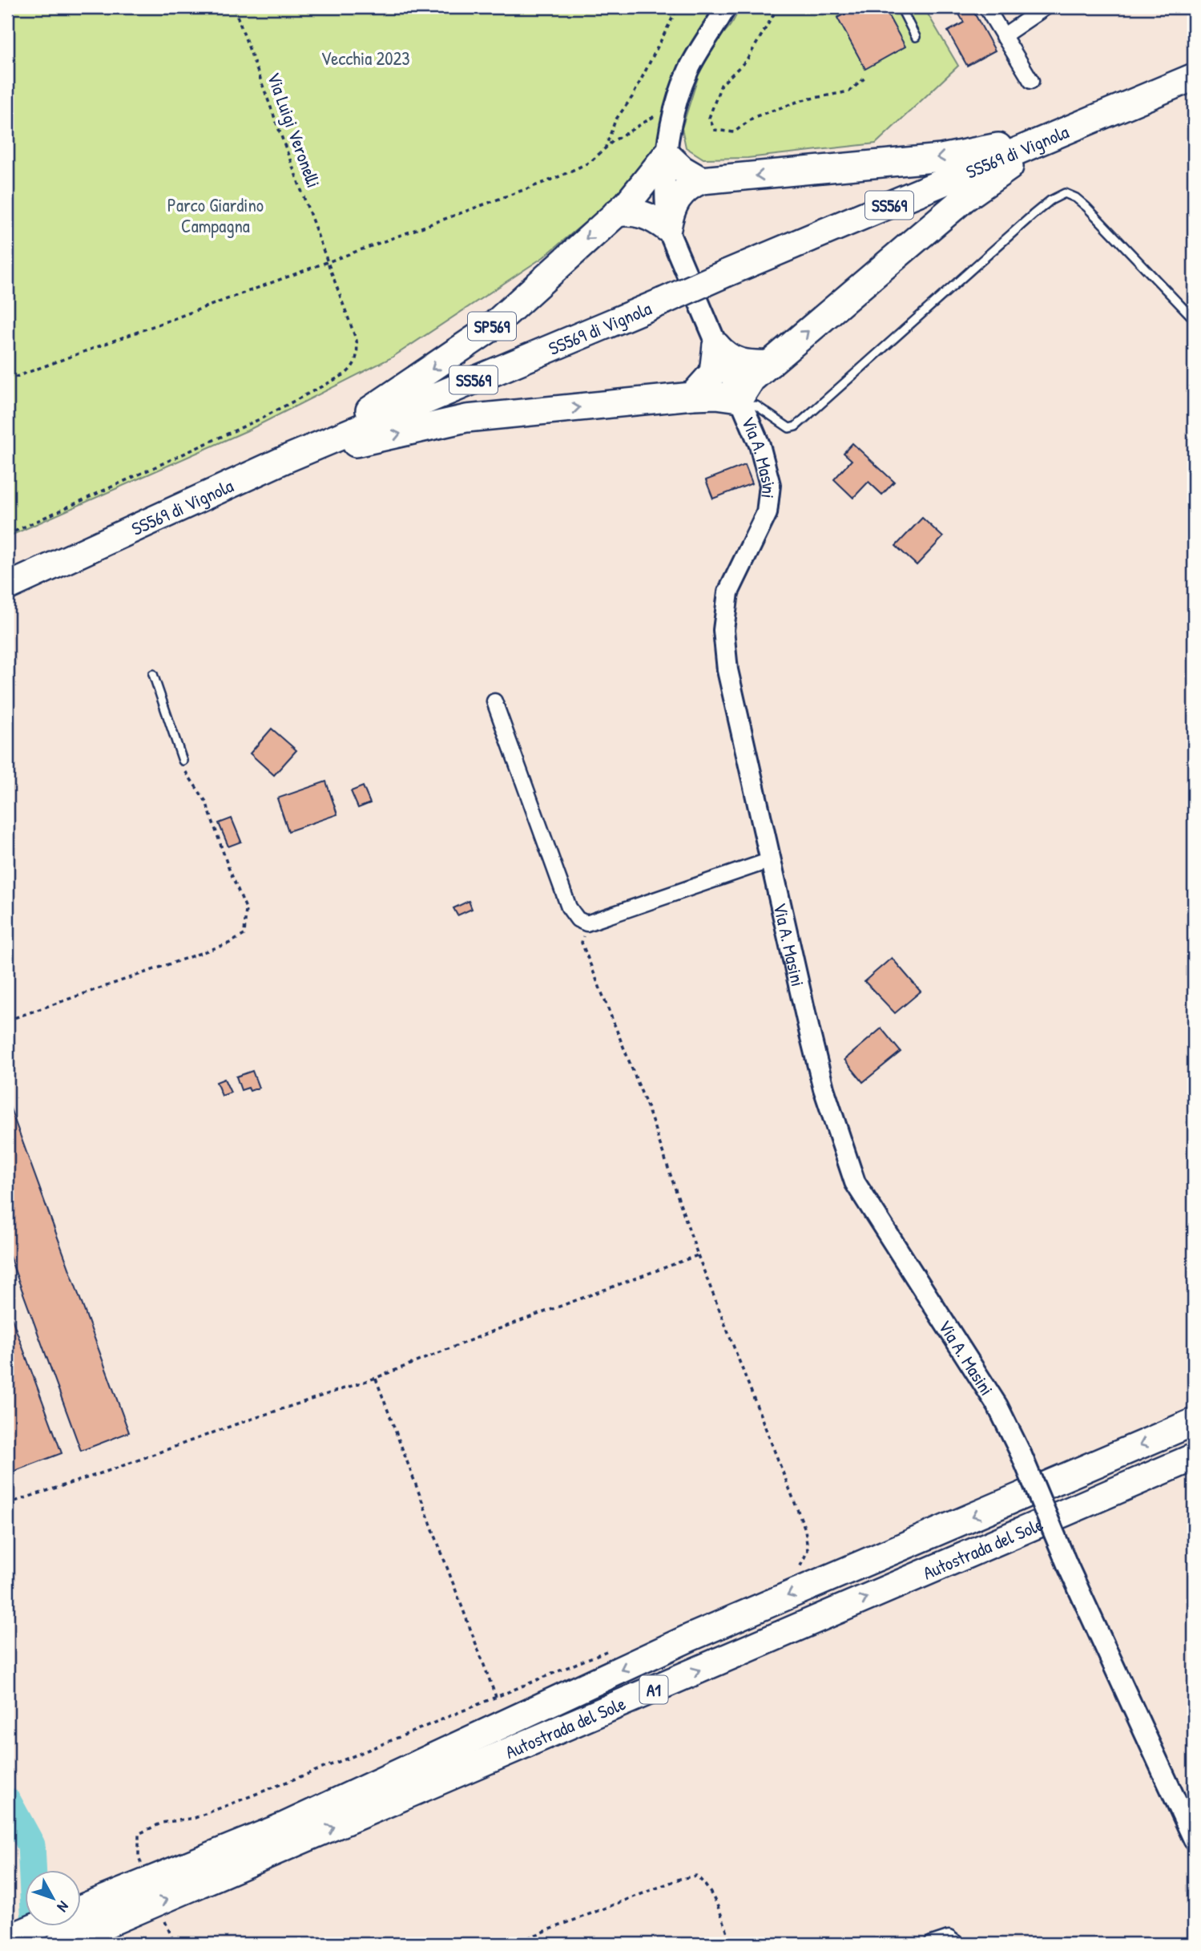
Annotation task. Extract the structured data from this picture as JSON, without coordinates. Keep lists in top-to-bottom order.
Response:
{
  "streets": {
    "highway": [
      "SS569 di Vignola",
      "SS569",
      "SP569",
      "Autostrada del Sole",
      "A1"
    ],
    "street": ["Via A. Masini"],
    "path": ["Via Luigi Veronelli"]
  },
  "crossings": [
    ["SS569 di Vignola", "SP569"],
    ["SP569", "Via A. Masini"]
  ],
  "parks": ["Vecchia 2023", "Parco Giardino Campagna"],
  "north": "bottom right"
}
